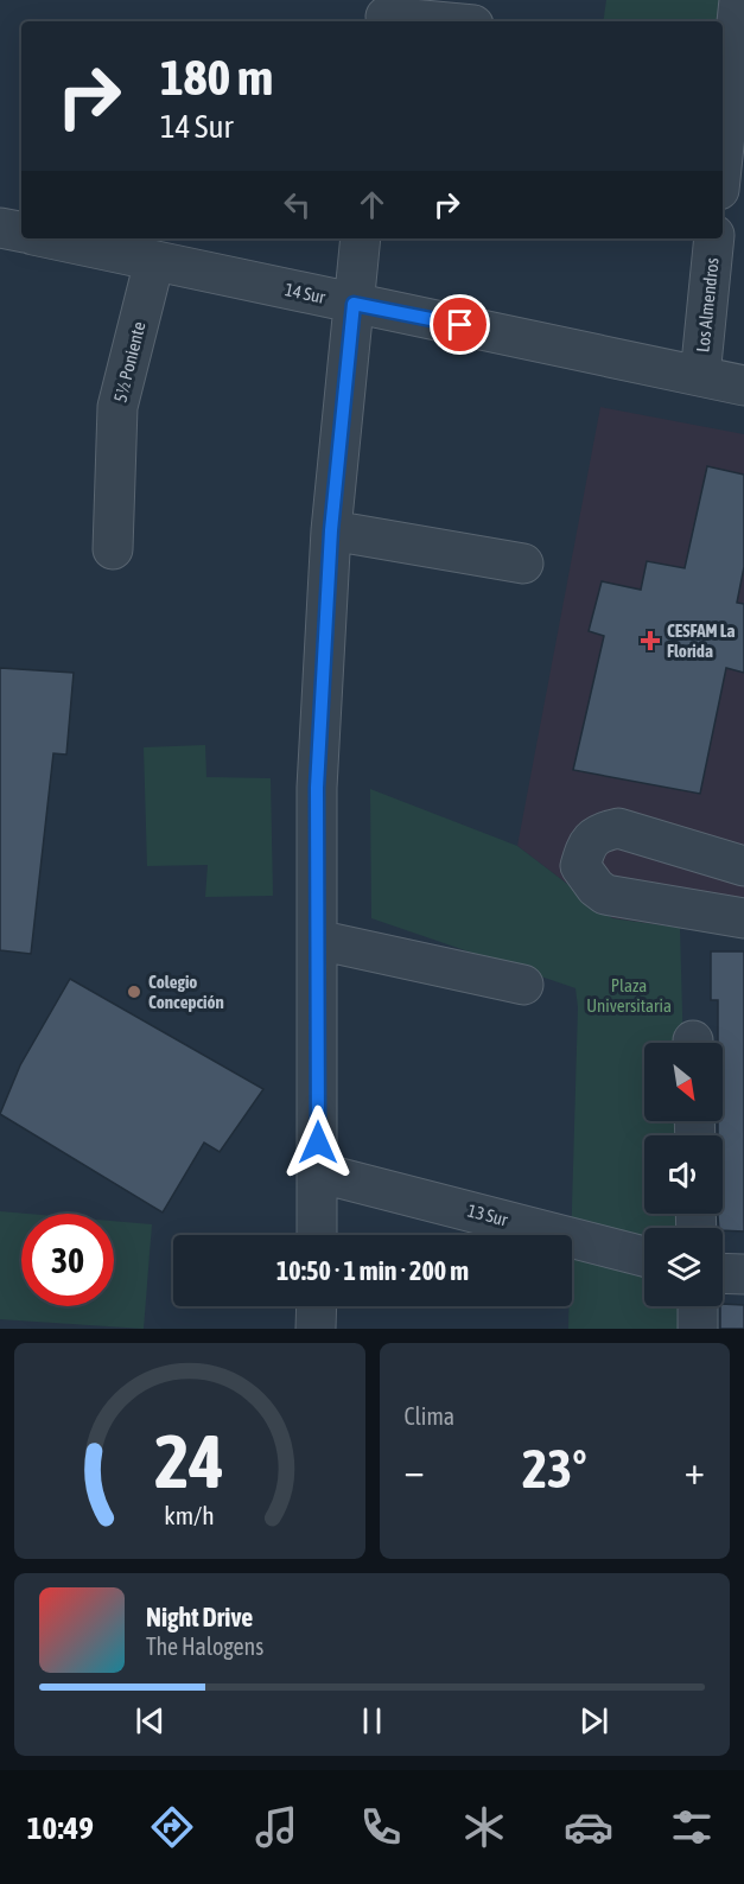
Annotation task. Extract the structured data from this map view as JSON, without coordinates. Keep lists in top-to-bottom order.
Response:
{
  "streets": {
    "street": [
      "14 Sur",
      "Los Almendros",
      "5½ Poniente",
      "13 Sur"
    ]
  },
  "crossings": [
    ["14 Sur", "Los Almendros"],
    ["14 Sur", "5½ Poniente"]
  ],
  "parks": ["Plaza Universitaria"],
  "places": {
    "health": ["CESFAM La Florida"],
    "other": ["Colegio Concepción"]
  },
  "north": "bottom right",
  "page": {
    "turn": ["180 m", "14 Sur"],
    "limit": "30",
    "trip": "10:50 · 1 min · 200 m",
    "tile": "Clima",
    "heat": ["−", "23°", "+"],
    "song": ["Night Drive", "The Halogens"],
    "tabs": "10:49",
    "gauge": ["24", "km/h"]
  }
}
